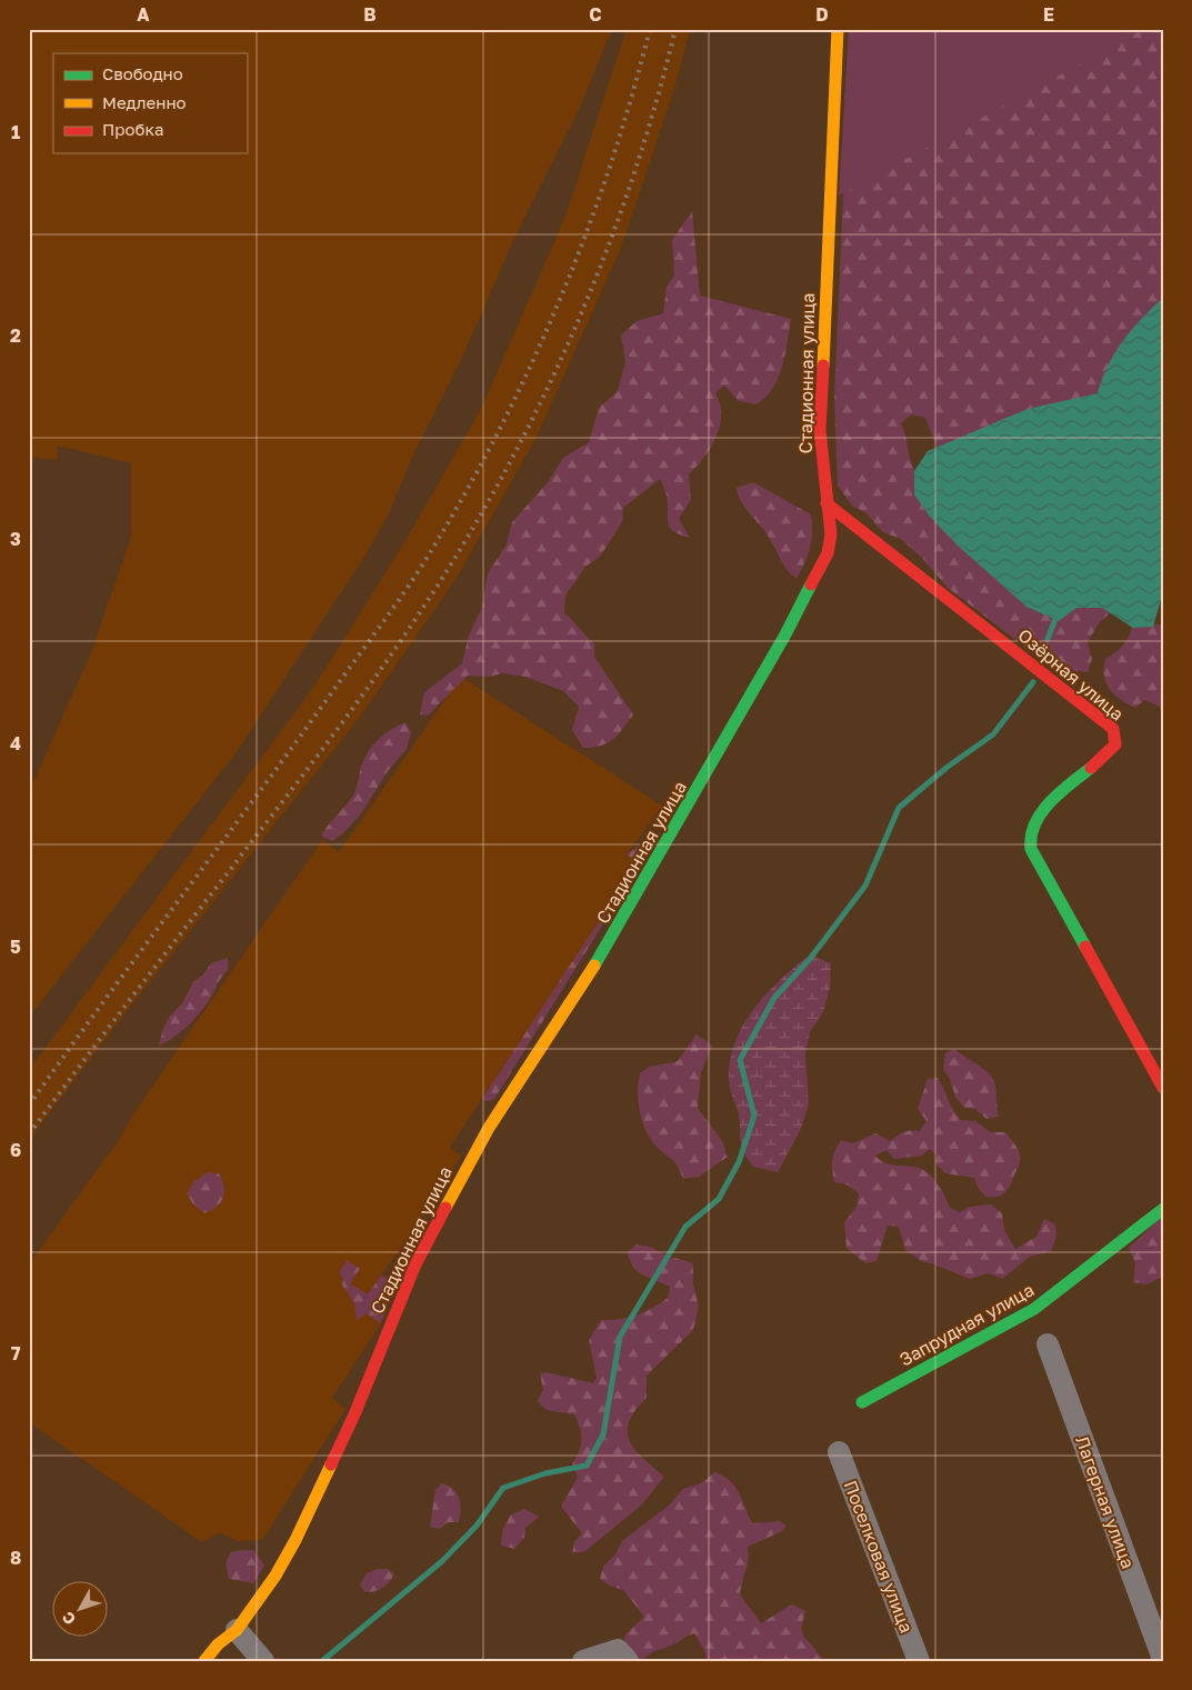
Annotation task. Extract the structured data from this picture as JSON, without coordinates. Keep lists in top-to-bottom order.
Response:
{
  "streets": {
    "street": [
      "Стадионная улица",
      "Озёрная улица",
      "Запрудная улица",
      "Лагерная улица",
      "Поселковая улица"
    ]
  },
  "crossings": [
    ["Стадионная улица", "Озёрная улица"]
  ],
  "legend": ["Свободно", "Медленно", "Пробка"],
  "north": "bottom left",
  "grid": {
    "columns": [
      "A",
      "B",
      "C",
      "D",
      "E"
    ],
    "rows": [
      "1",
      "2",
      "3",
      "4",
      "5",
      "6",
      "7",
      "8"
    ]
  }
}
